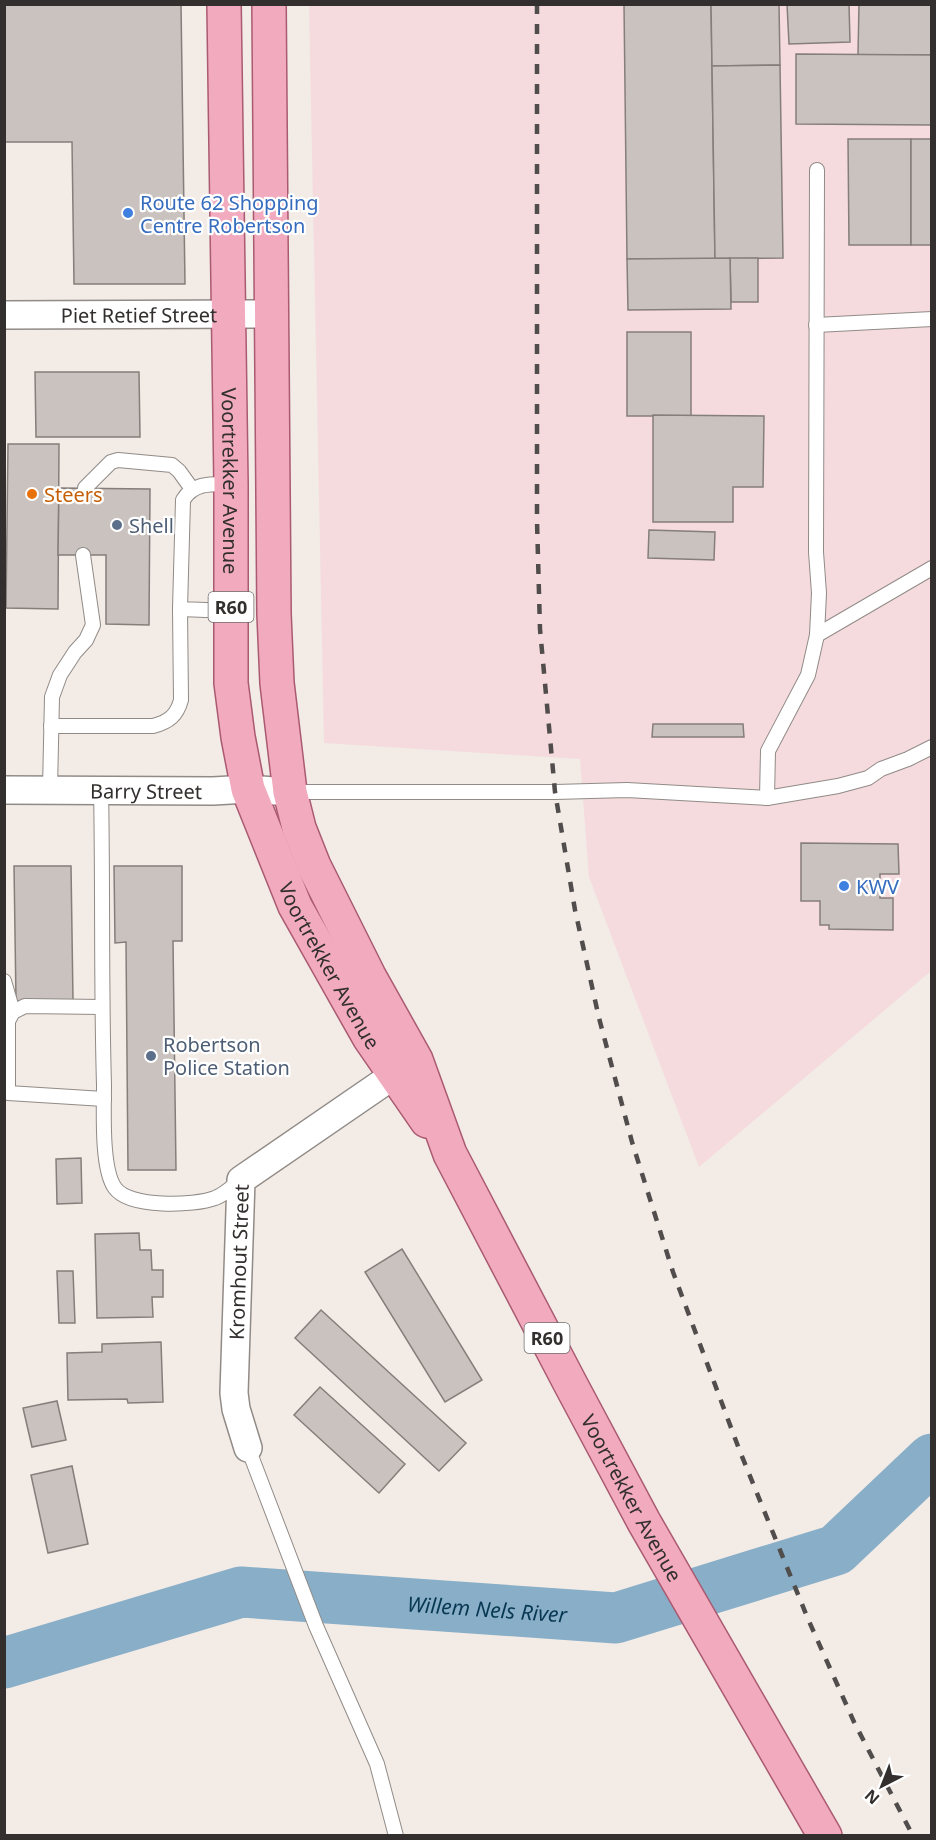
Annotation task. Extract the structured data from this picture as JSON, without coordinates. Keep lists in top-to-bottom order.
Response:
{
  "streets": {
    "main road": ["Voortrekker Avenue", "R60"],
    "street": ["Piet Retief Street", "Barry Street", "Kromhout Street"]
  },
  "crossings": [
    ["Piet Retief Street", "Voortrekker Avenue"],
    ["Voortrekker Avenue", "Barry Street"],
    ["Voortrekker Avenue", "Kromhout Street"]
  ],
  "water": ["Willem Nels River"],
  "places": [
    "Route 62 Shopping Centre Robertson",
    "Steers",
    "Shell",
    "KWV",
    "Robertson Police Station"
  ],
  "north": "bottom left"
}
